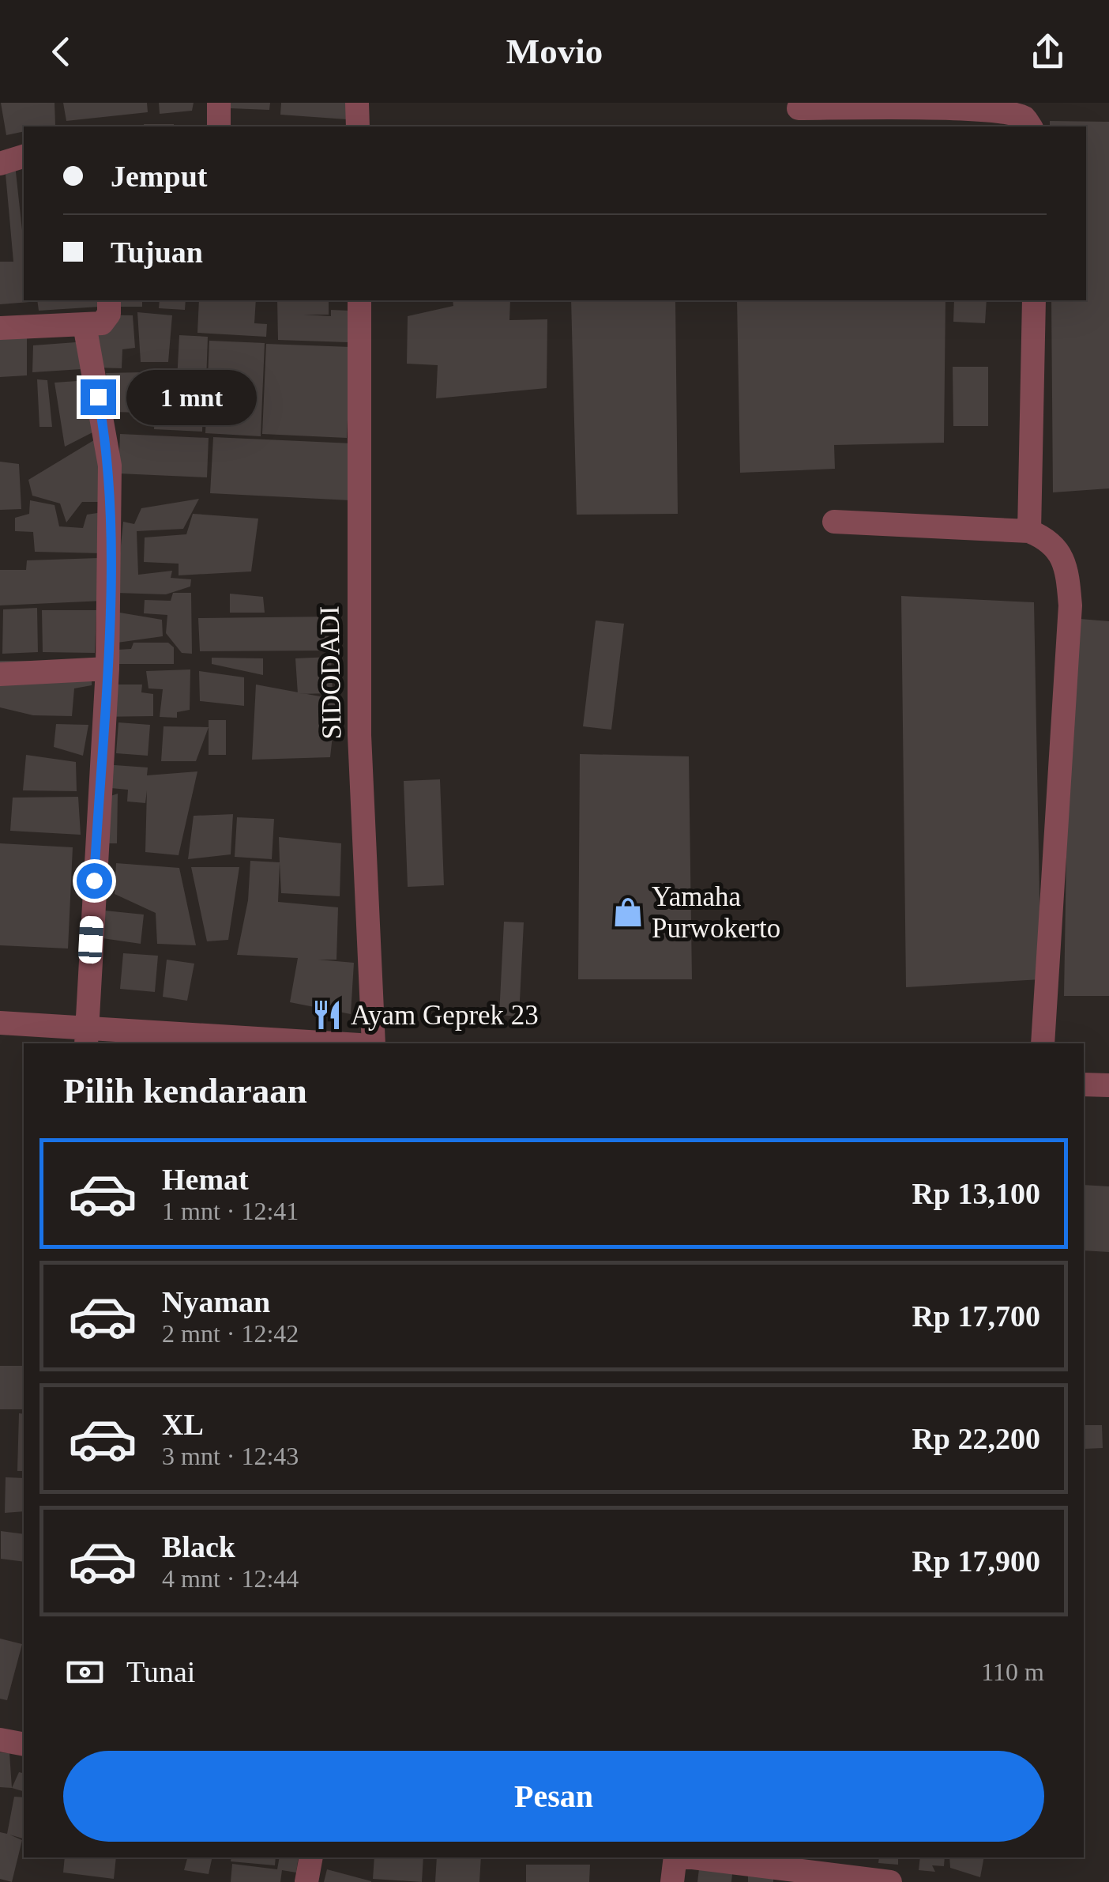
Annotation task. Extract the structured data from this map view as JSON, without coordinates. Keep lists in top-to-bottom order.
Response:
{
  "streets": {
    "street": ["SIDODADI"]
  },
  "places": {
    "shop": ["Yamaha Purwokerto"],
    "restaurant": ["Ayam Geprek 23"]
  },
  "page": {
    "header": "Movio",
    "banner": ["Jemput", "Tujuan"],
    "bubble": "1 mnt",
    "heading": "Pilih kendaraan",
    "list": [
      {
        "name": "Hemat",
        "note": "1 mnt · 12:41",
        "value": "Rp 13,100"
      },
      {
        "name": "Nyaman",
        "note": "2 mnt · 12:42",
        "value": "Rp 17,700"
      },
      {
        "name": "XL",
        "note": "3 mnt · 12:43",
        "value": "Rp 22,200"
      },
      {
        "name": "Black",
        "note": "4 mnt · 12:44",
        "value": "Rp 17,900"
      }
    ],
    "pay": ["Tunai", "110 m"],
    "buttons": "Pesan"
  }
}
